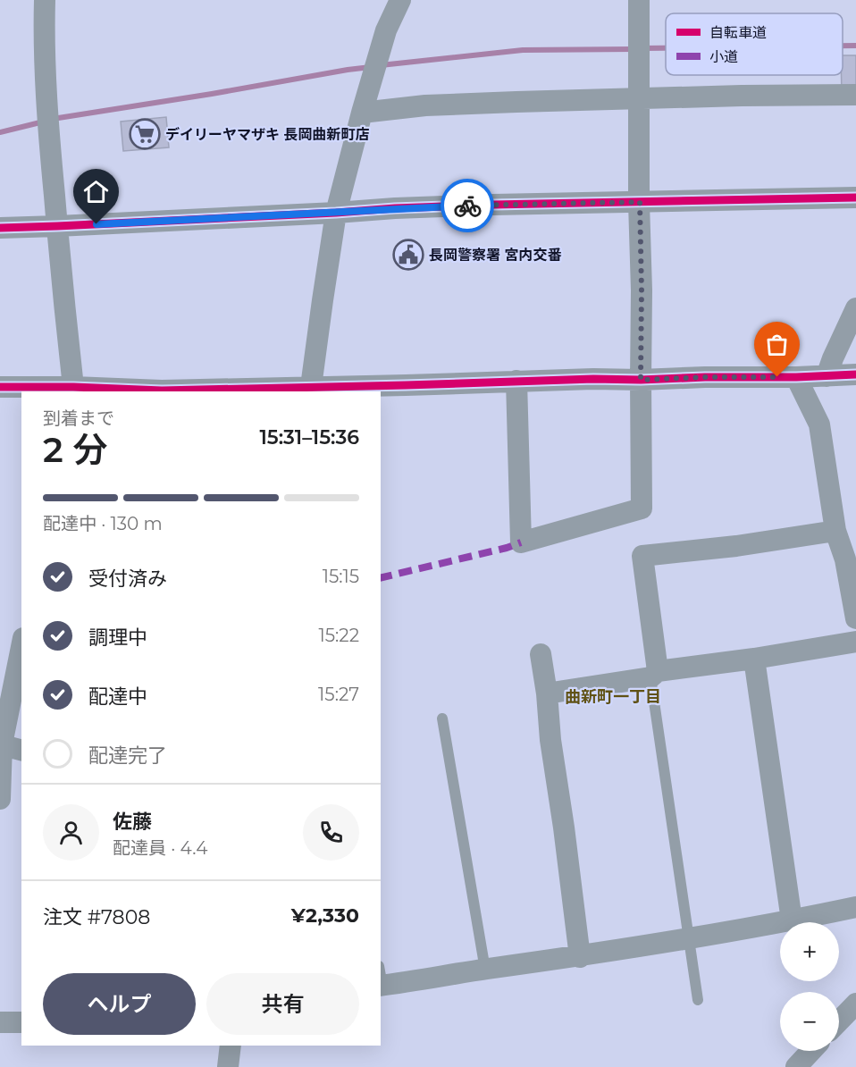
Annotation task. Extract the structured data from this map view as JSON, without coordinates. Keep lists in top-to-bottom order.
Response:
{
  "districts": ["曲新町一丁目"],
  "places": {
    "supermarket": ["デイリーヤマザキ 長岡曲新町店"],
    "public building": ["長岡警察署 宮内交番"]
  },
  "legend": ["自転車道", "小道"],
  "page": {
    "heading": ["2 分", "到着まで", "15:31–15:36"],
    "panel": [
      "佐藤",
      "配達員 · 4.4",
      "注文 #7808",
      "¥2,330"
    ],
    "bar": "配達中 · 130 m",
    "list": [
      ["受付済み", "15:15"],
      ["調理中", "15:22"],
      ["配達中", "15:27"],
      "配達完了"
    ],
    "map_buttons": ["+", "−"],
    "buttons": ["ヘルプ", "共有"]
  }
}
